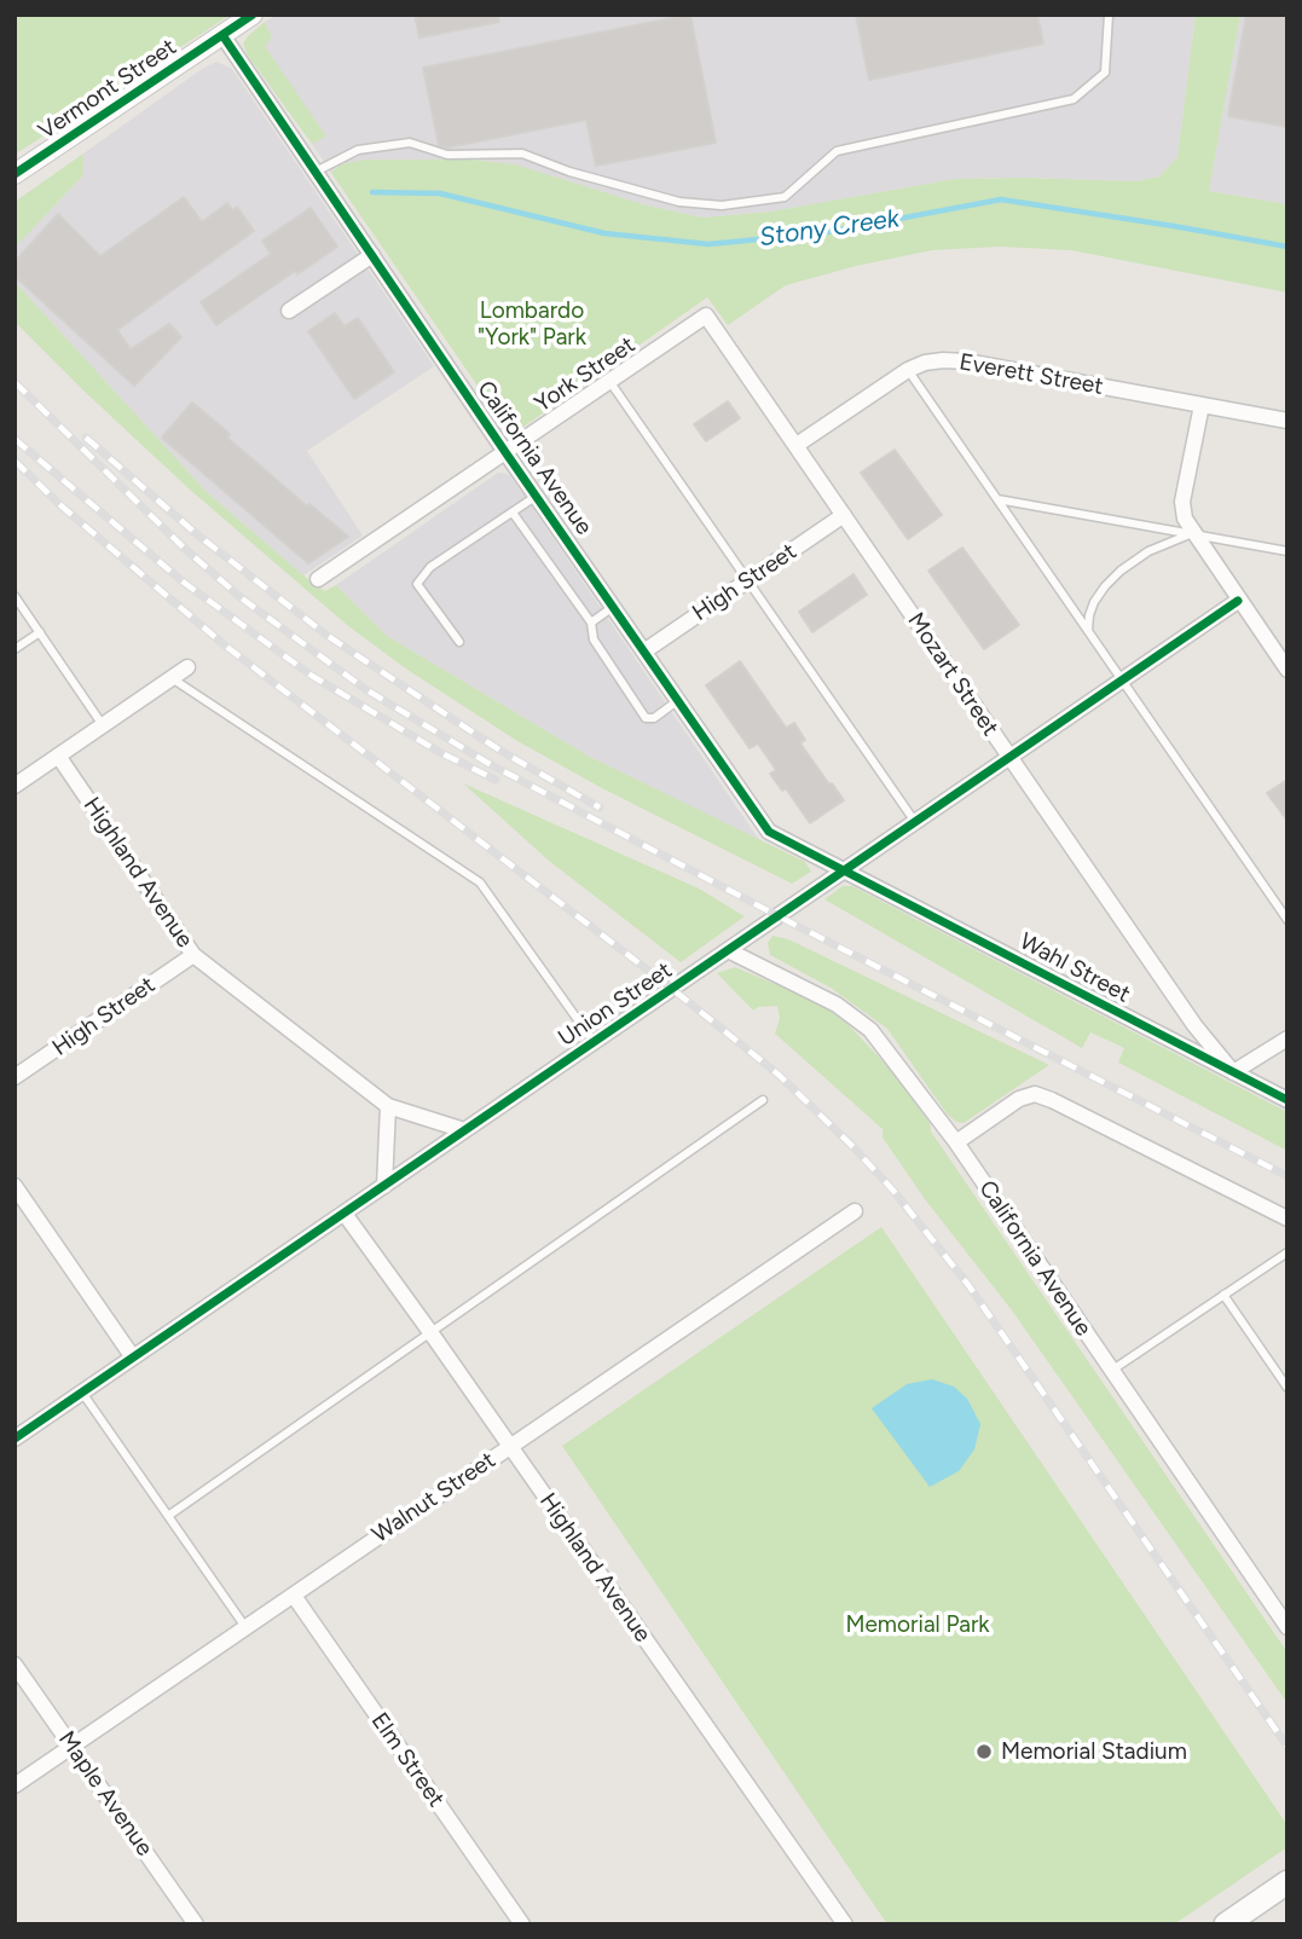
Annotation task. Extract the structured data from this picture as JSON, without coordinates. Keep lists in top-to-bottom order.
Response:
{
  "streets": {
    "street": [
      "Vermont Street",
      "York Street",
      "Everett Street",
      "California Avenue",
      "High Street",
      "Mozart Street",
      "Highland Avenue",
      "Wahl Street",
      "Union Street",
      "Walnut Street",
      "Elm Street",
      "Maple Avenue"
    ]
  },
  "crossings": [
    ["Vermont Street", "California Avenue"],
    ["York Street", "California Avenue"],
    ["York Street", "Mozart Street"],
    ["Everett Street", "Mozart Street"],
    ["California Avenue", "High Street"],
    ["California Avenue", "Wahl Street"],
    ["California Avenue", "Union Street"],
    ["High Street", "Mozart Street"],
    ["High Street", "Highland Avenue"],
    ["Mozart Street", "Wahl Street"],
    ["Mozart Street", "Union Street"],
    ["Highland Avenue", "Union Street"],
    ["Highland Avenue", "Walnut Street"],
    ["Wahl Street", "Union Street"],
    ["Walnut Street", "Elm Street"],
    ["Walnut Street", "Maple Avenue"]
  ],
  "water": ["Stony Creek"],
  "parks": ["Lombardo \"York\" Park", "Memorial Park"],
  "places": ["Memorial Stadium"]
}
